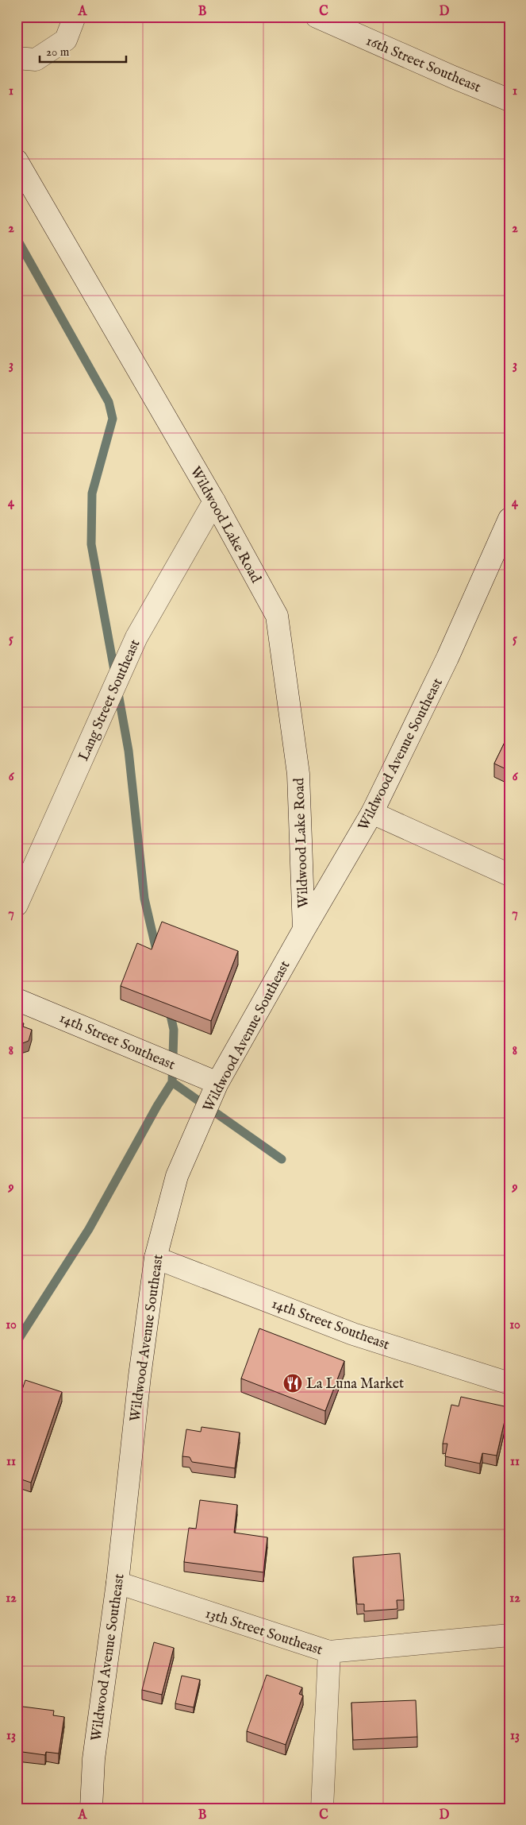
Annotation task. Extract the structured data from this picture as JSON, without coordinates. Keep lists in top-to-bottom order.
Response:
{
  "streets": {
    "street": [
      "16th Street Southeast",
      "Wildwood Lake Road",
      "Lang Street Southeast",
      "Wildwood Avenue Southeast",
      "14th Street Southeast",
      "13th Street Southeast"
    ]
  },
  "crossings": [
    ["Wildwood Lake Road", "Lang Street Southeast"],
    ["Wildwood Lake Road", "Wildwood Avenue Southeast"],
    ["Wildwood Avenue Southeast", "14th Street Southeast"],
    ["Wildwood Avenue Southeast", "13th Street Southeast"]
  ],
  "places": {
    "restaurant": ["La Luna Market"]
  },
  "scale_bar": "20 m",
  "grid": {
    "columns": [
      "A",
      "B",
      "C",
      "D"
    ],
    "rows": [
      "1",
      "2",
      "3",
      "4",
      "5",
      "6",
      "7",
      "8",
      "9",
      "10",
      "11",
      "12",
      "13"
    ]
  }
}
